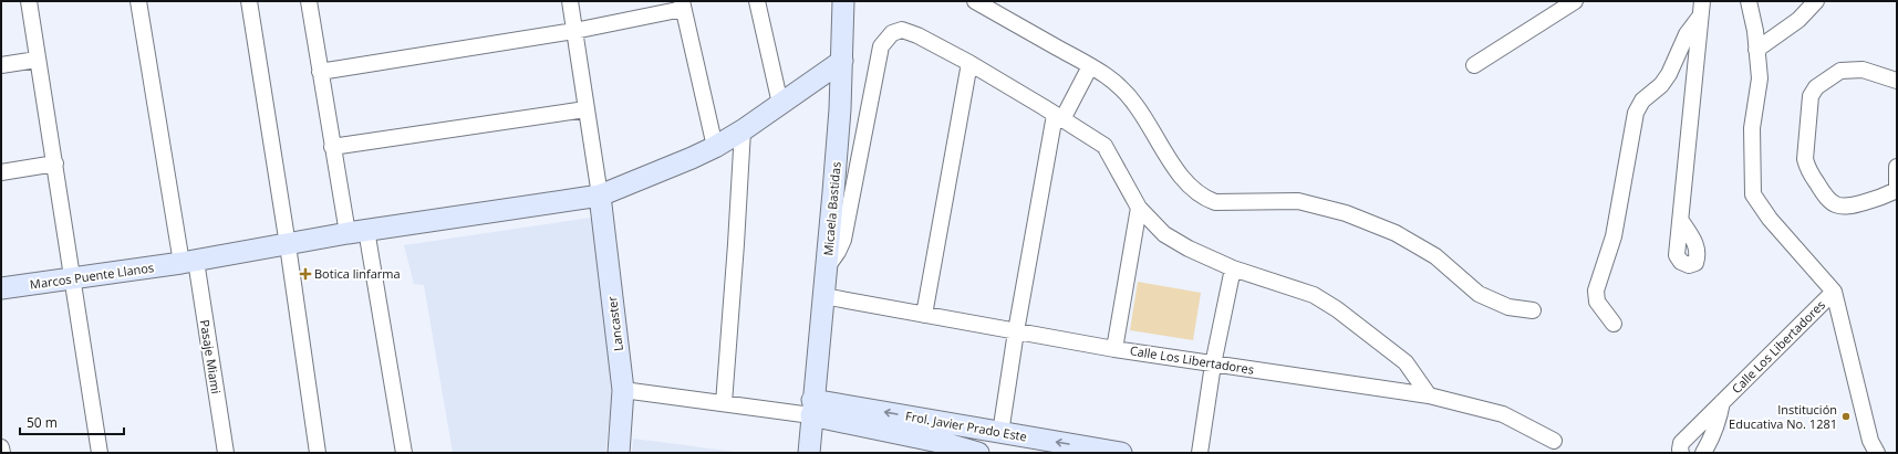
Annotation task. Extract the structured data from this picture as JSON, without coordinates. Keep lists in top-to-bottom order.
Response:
{
  "streets": {
    "street": [
      "Micaela Bastidas",
      "Marcos Puente Llanos",
      "Lancaster",
      "Calle Los Libertadores",
      "Pasaje Miami",
      "Frol. Javier Prado Este"
    ]
  },
  "crossings": [
    ["Micaela Bastidas", "Marcos Puente Llanos"],
    ["Micaela Bastidas", "Calle Los Libertadores"],
    ["Micaela Bastidas", "Frol. Javier Prado Este"],
    ["Marcos Puente Llanos", "Lancaster"],
    ["Marcos Puente Llanos", "Pasaje Miami"]
  ],
  "places": {
    "health": ["Botica linfarma"],
    "other": ["Institución Educativa No. 1281"]
  },
  "scale_bar": "50 m"
}
